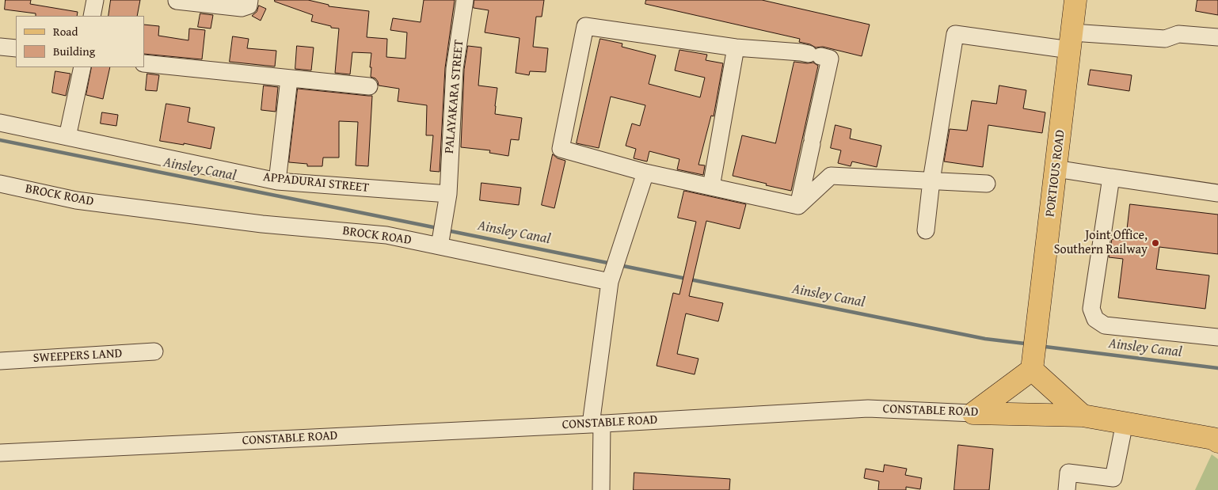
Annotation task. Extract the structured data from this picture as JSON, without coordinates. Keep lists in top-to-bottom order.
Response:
{
  "streets": {
    "main road": ["PORTIOUS ROAD", "CONSTABLE ROAD"],
    "street": [
      "PALAYAKARA STREET",
      "APPADURAI STREET",
      "BROCK ROAD",
      "SWEEPERS LAND"
    ]
  },
  "crossings": [
    ["PALAYAKARA STREET", "APPADURAI STREET"],
    ["PALAYAKARA STREET", "BROCK ROAD"]
  ],
  "water": ["Ainsley Canal"],
  "places": ["Joint Office, Southern Railway"],
  "legend": ["Road", "Building"]
}
